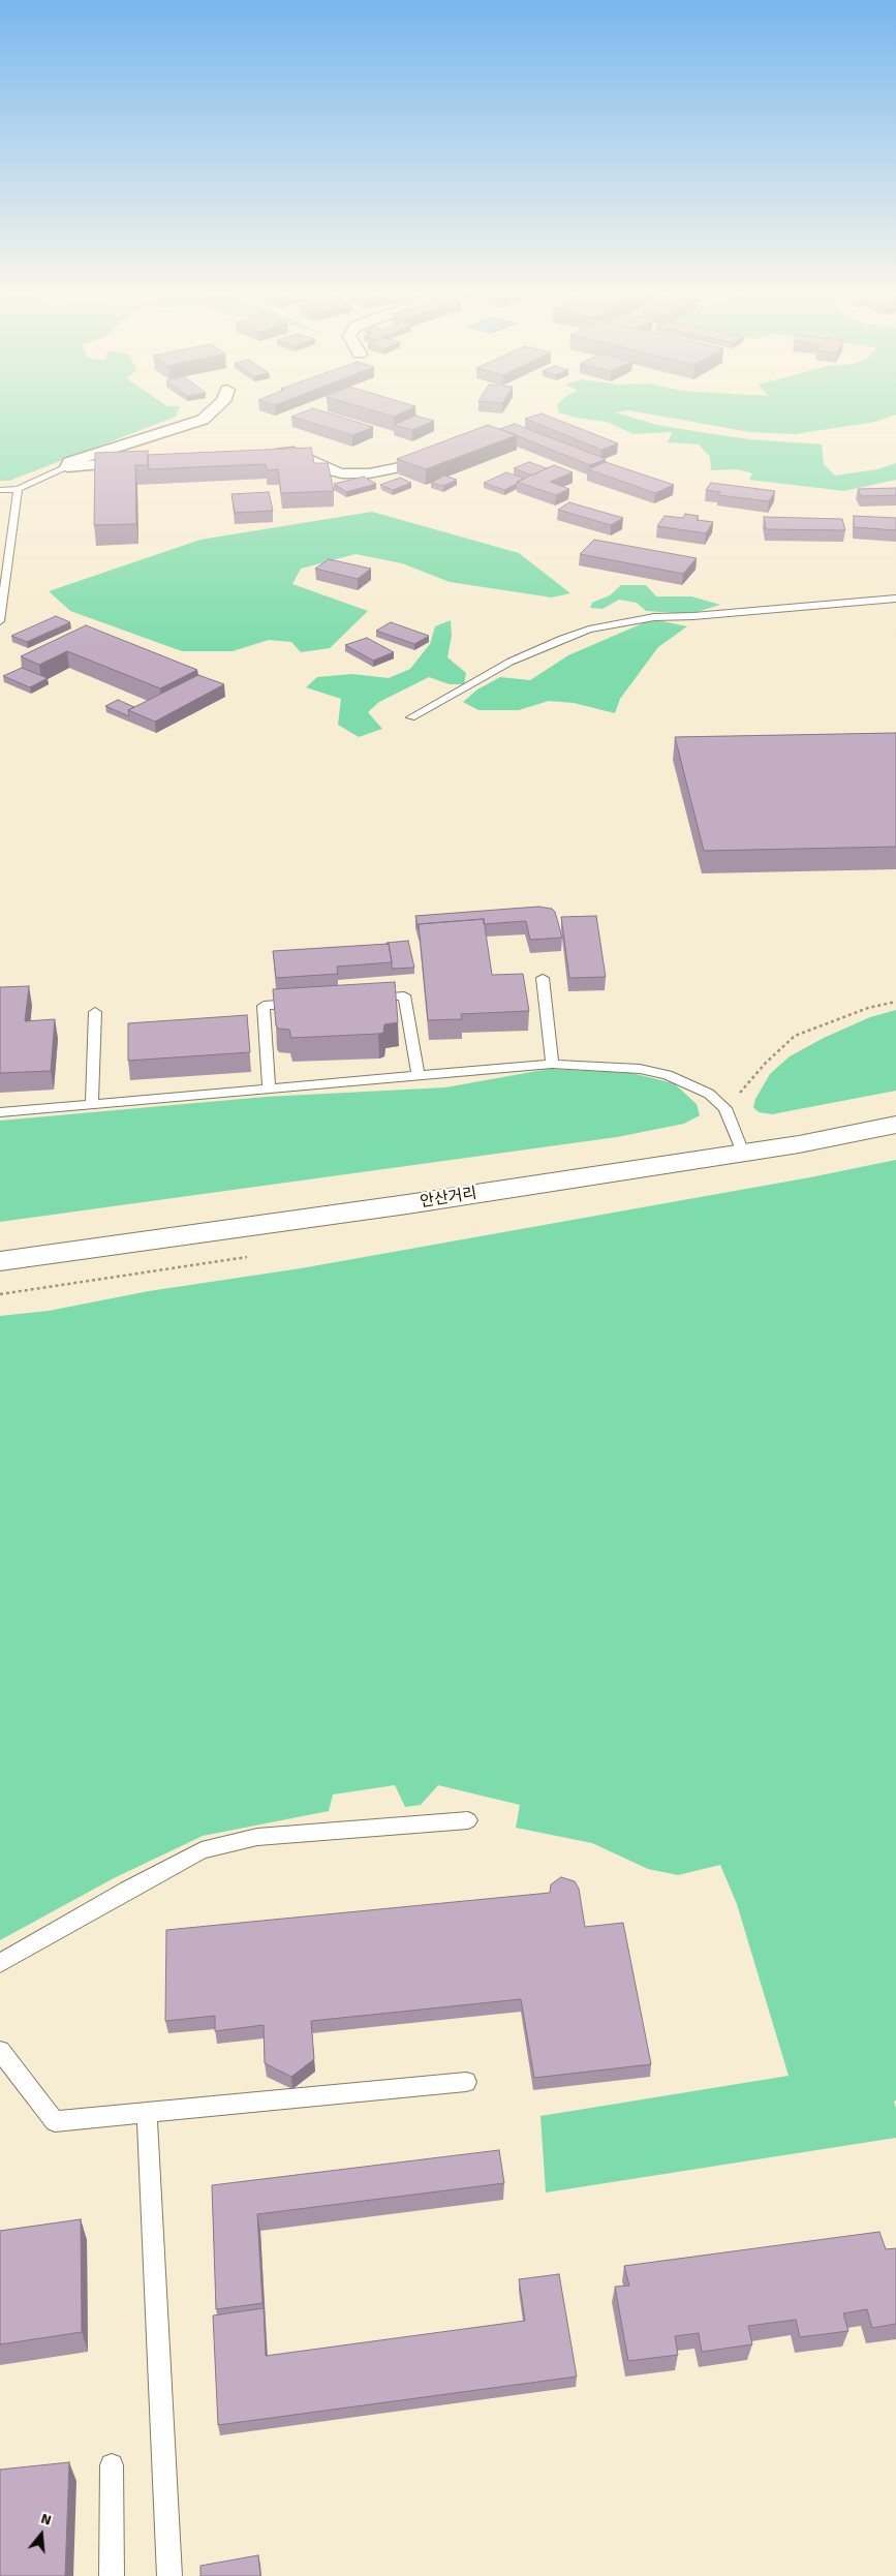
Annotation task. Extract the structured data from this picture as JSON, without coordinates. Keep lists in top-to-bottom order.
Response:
{
  "streets": {
    "main road": ["안산거리"]
  },
  "north": "top"
}
